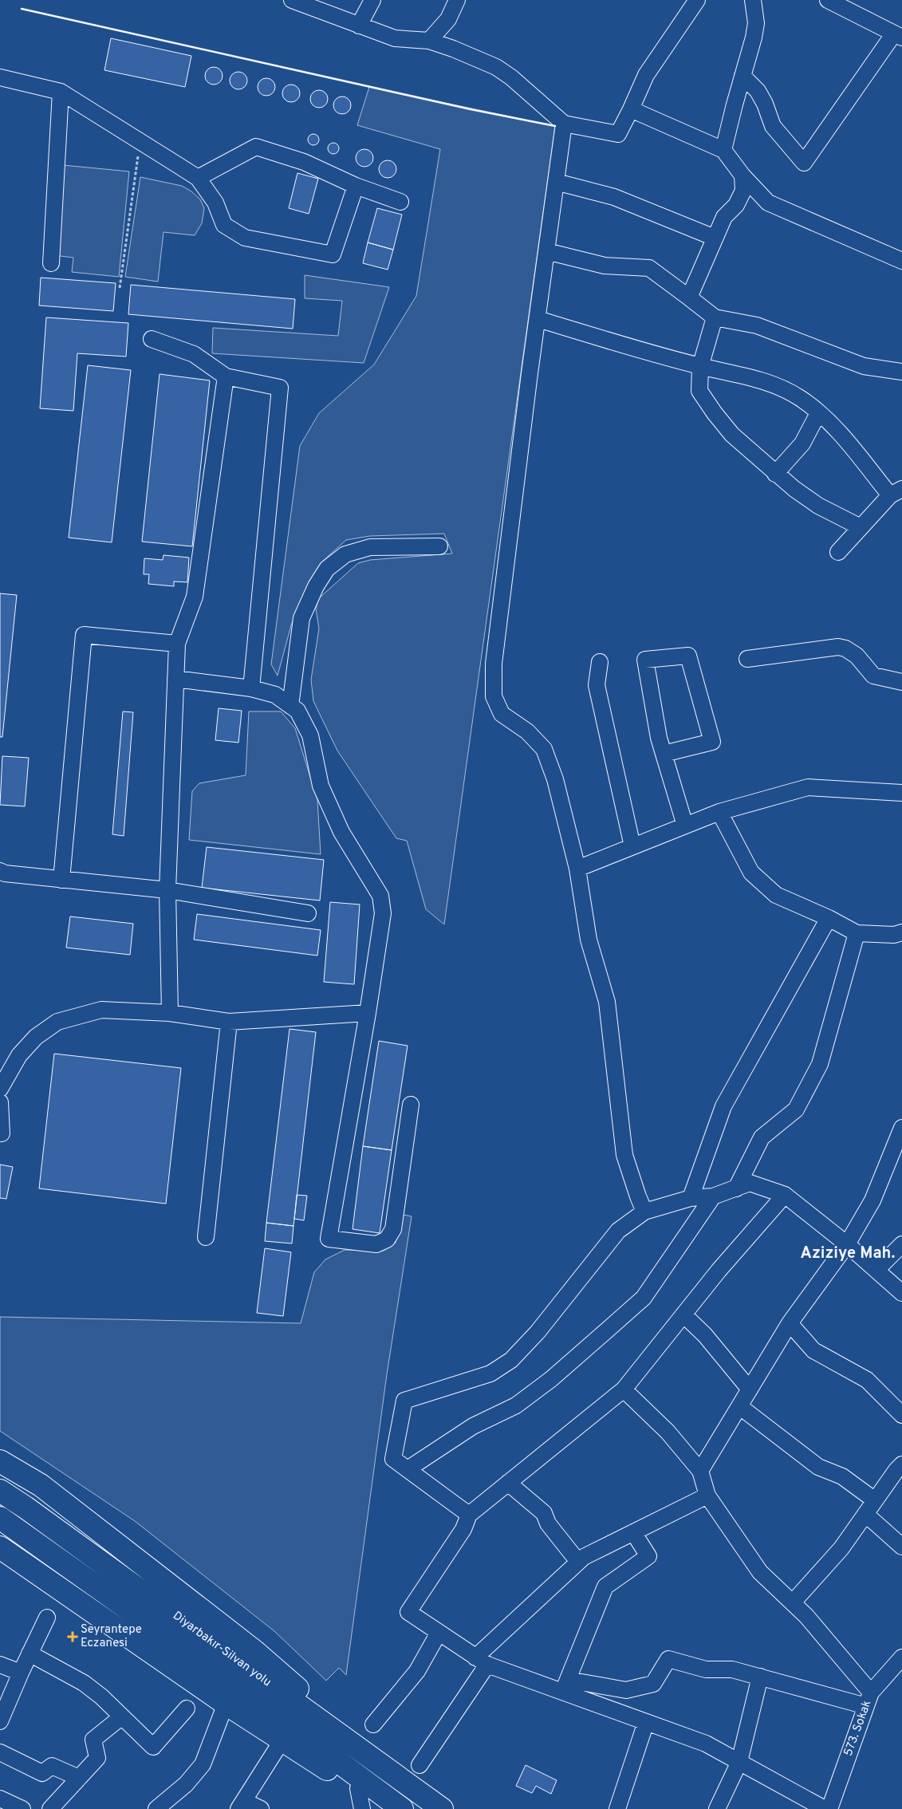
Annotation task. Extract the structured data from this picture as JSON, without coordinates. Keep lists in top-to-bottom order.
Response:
{
  "streets": {
    "highway": ["Diyarbakır-Silvan yolu"],
    "street": ["573. Sokak"]
  },
  "districts": ["Aziziye Mah."],
  "places": {
    "health": ["Seyrantepe Eczanesi"]
  }
}
